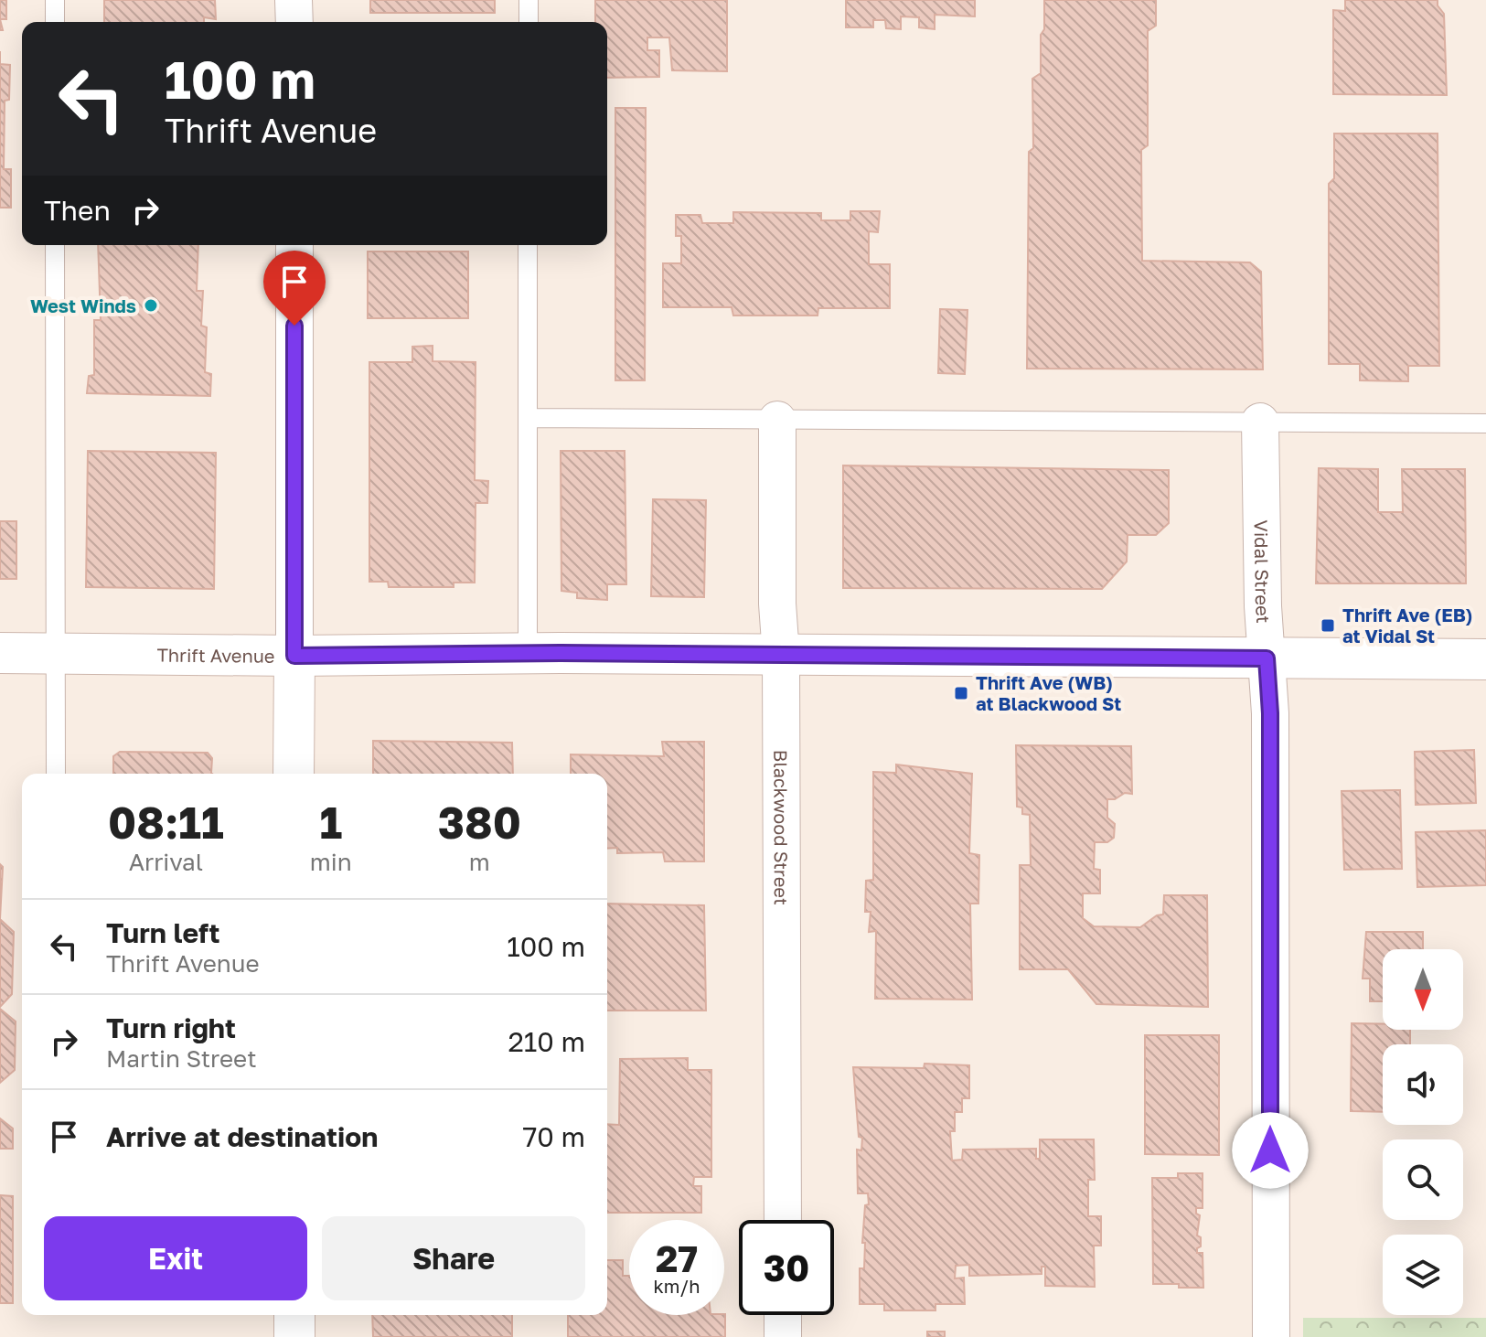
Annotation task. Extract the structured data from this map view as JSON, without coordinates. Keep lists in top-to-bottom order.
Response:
{
  "streets": {
    "street": ["Vidal Street", "Thrift Avenue", "Blackwood Street"]
  },
  "crossings": [
    ["Vidal Street", "Thrift Avenue"],
    ["Thrift Avenue", "Blackwood Street"]
  ],
  "places": {
    "other": ["West Winds"],
    "transit": ["Thrift Ave (EB) at Vidal St", "Thrift Ave (WB) at Blackwood St"]
  },
  "north": "bottom",
  "page": {
    "turn": ["100 m", "Thrift Avenue"],
    "then": "Then",
    "eta": [
      "08:11",
      "Arrival",
      "1",
      "min",
      "380",
      "m"
    ],
    "list": [
      {
        "name": "Turn left",
        "note": "Thrift Avenue",
        "value": "100 m"
      },
      {
        "name": "Turn right",
        "note": "Martin Street",
        "value": "210 m"
      },
      {
        "name": "Arrive at destination",
        "value": "70 m"
      }
    ],
    "buttons": ["Exit", "Share"],
    "speed": "27 km/h",
    "limit": "30"
  }
}
